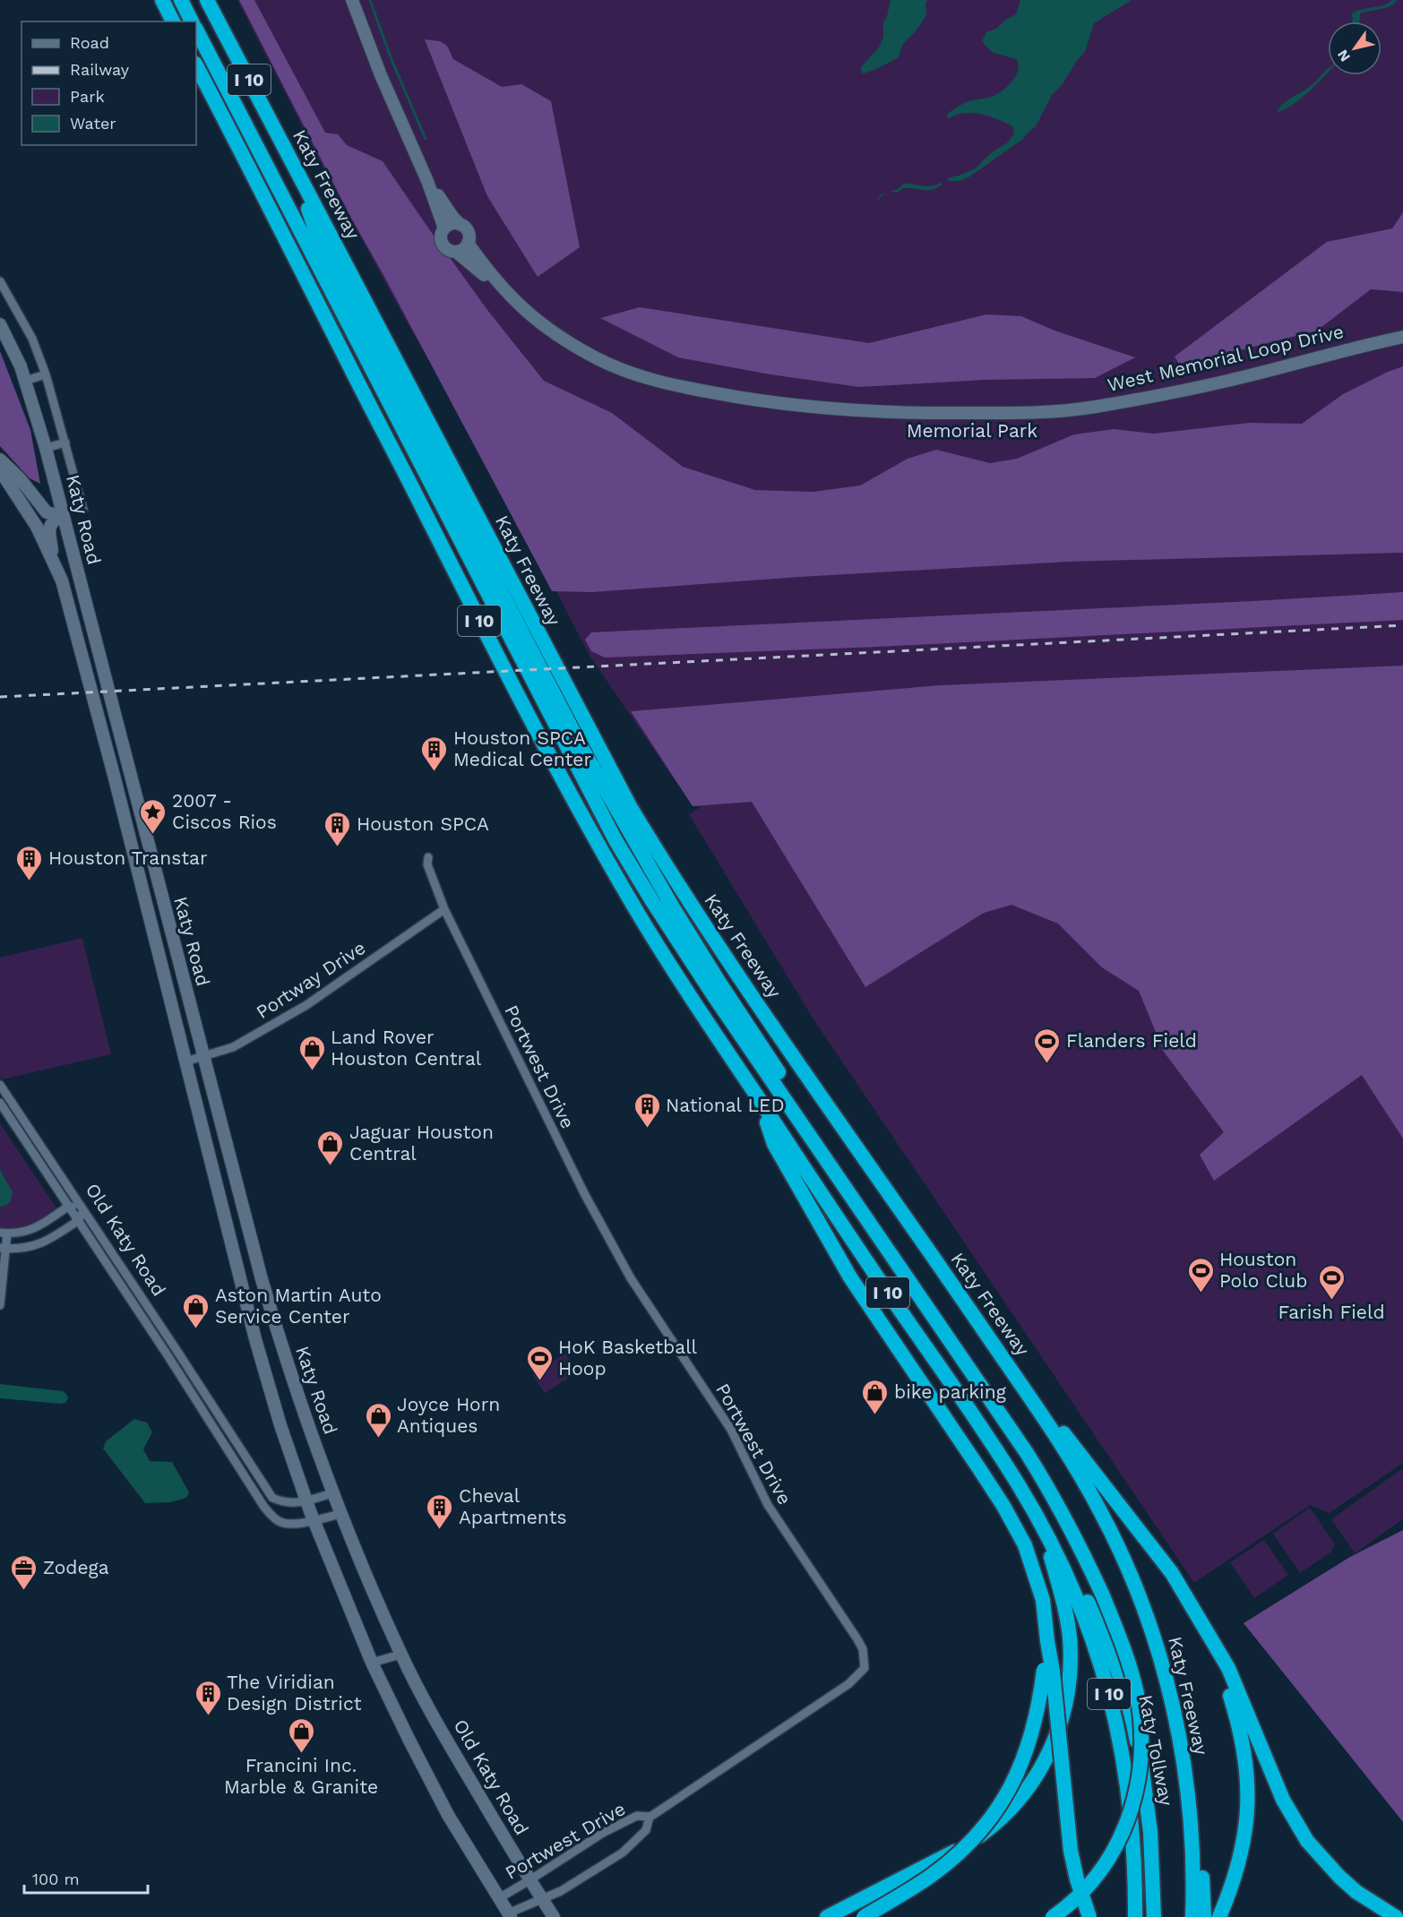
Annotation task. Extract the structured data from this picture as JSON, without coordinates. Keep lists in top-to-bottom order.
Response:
{
  "streets": {
    "highway": ["I 10", "Katy Freeway", "Katy Tollway"],
    "main road": ["West Memorial Loop Drive", "Katy Road", "Old Katy Road"],
    "street": ["Portway Drive", "Portwest Drive"]
  },
  "crossings": [
    ["I 10", "Katy Tollway"],
    ["Katy Road", "Portway Drive"],
    ["Katy Road", "Old Katy Road"],
    ["Portway Drive", "Portwest Drive"],
    ["Portwest Drive", "Old Katy Road"]
  ],
  "parks": ["Memorial Park"],
  "places": {
    "building": [
      "Houston SPCA Medical Center",
      "Houston SPCA",
      "Houston Transtar",
      "National LED",
      "Cheval Apartments",
      "The Viridian Design District"
    ],
    "place": ["2007 - Ciscos Rios"],
    "sports": [
      "Flanders Field",
      "Houston Polo Club",
      "Farish Field",
      "HoK Basketball Hoop"
    ],
    "shop": [
      "Land Rover Houston Central",
      "Jaguar Houston Central",
      "Aston Martin Auto Service Center",
      "bike parking",
      "Joyce Horn Antiques",
      "Francini Inc. Marble & Granite"
    ],
    "office": ["Zodega"]
  },
  "legend": [
    "Road",
    "Railway",
    "Park",
    "Water"
  ],
  "scale_bar": "100 m",
  "north": "bottom left"
}
